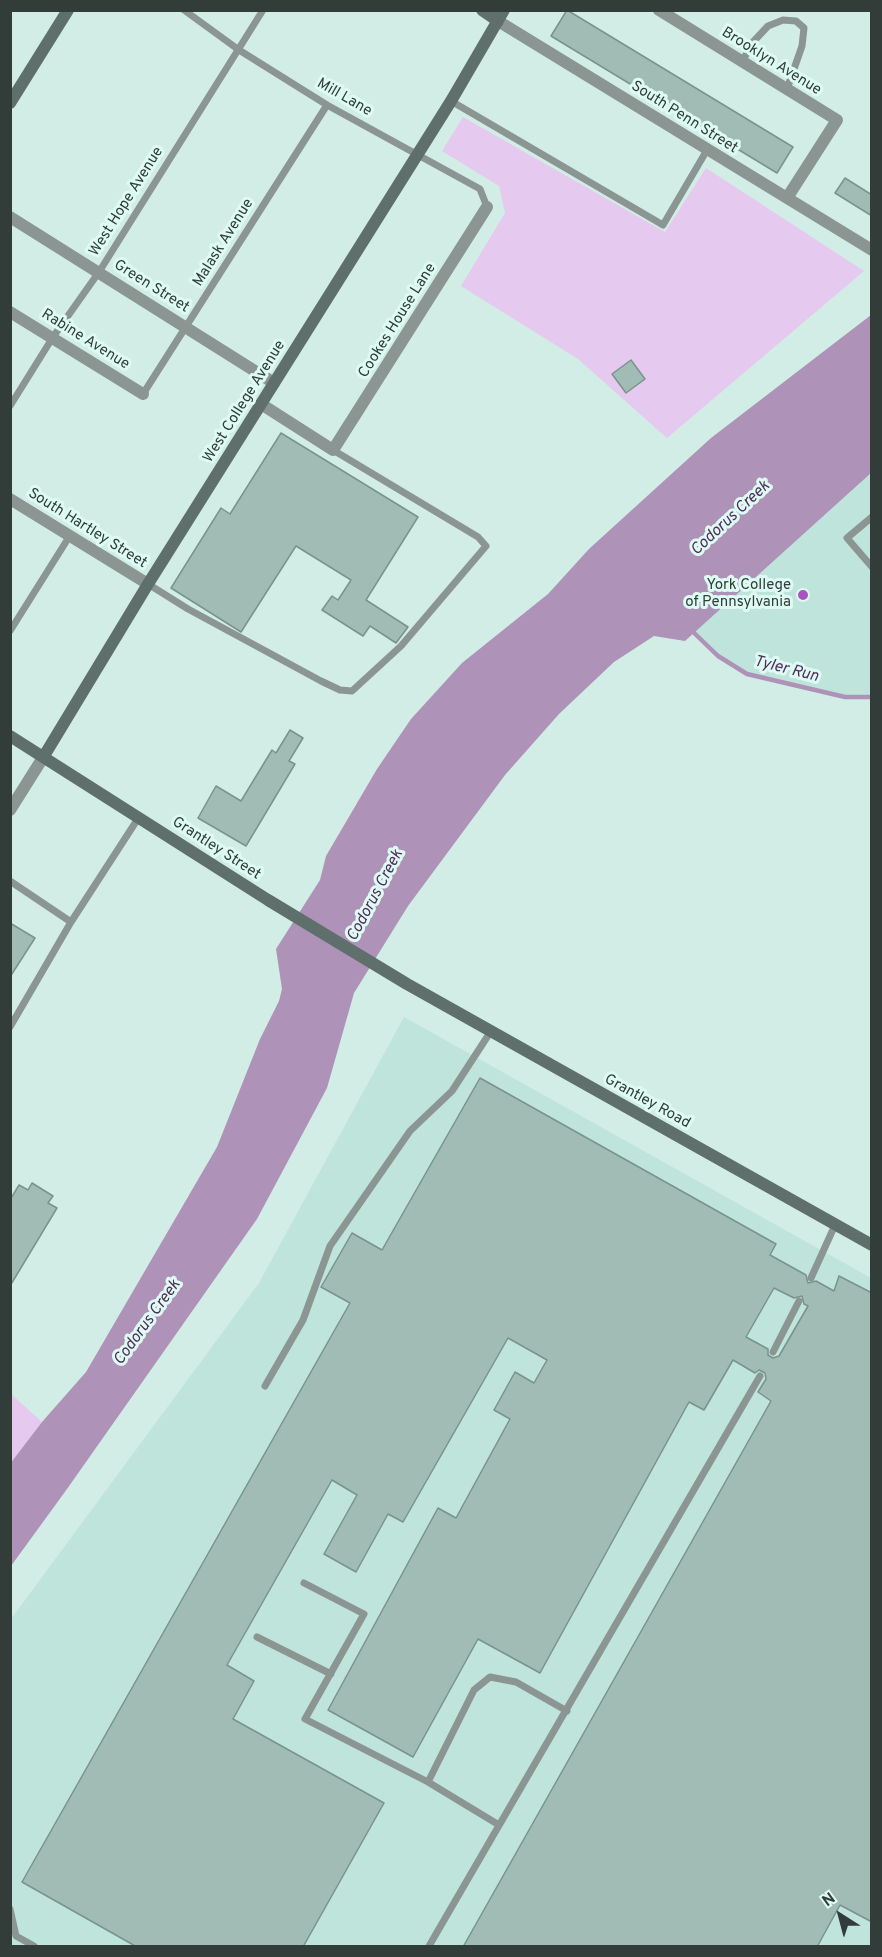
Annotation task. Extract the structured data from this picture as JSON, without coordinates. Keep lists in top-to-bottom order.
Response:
{
  "streets": {
    "street": [
      "Brooklyn Avenue",
      "South Penn Street",
      "Green Street",
      "Cookes House Lane",
      "Rabine Avenue",
      "West College Avenue",
      "South Hartley Street",
      "Grantley Street",
      "Grantley Road"
    ],
    "lane": ["Mill Lane", "West Hope Avenue", "Malask Avenue"]
  },
  "crossings": [
    ["Brooklyn Avenue", "South Penn Street"],
    ["Mill Lane", "West Hope Avenue"],
    ["Mill Lane", "Malask Avenue"],
    ["Mill Lane", "Cookes House Lane"],
    ["Mill Lane", "West College Avenue"],
    ["South Penn Street", "West College Avenue"],
    ["West Hope Avenue", "Green Street"],
    ["West Hope Avenue", "Rabine Avenue"],
    ["Malask Avenue", "Green Street"],
    ["Malask Avenue", "Rabine Avenue"],
    ["Green Street", "West College Avenue"],
    ["West College Avenue", "South Hartley Street"],
    ["West College Avenue", "Grantley Street"],
    ["Grantley Street", "Grantley Road"]
  ],
  "water": ["Codorus Creek", "Tyler Run"],
  "places": ["York College of Pennsylvania"],
  "north": "top left"
}
